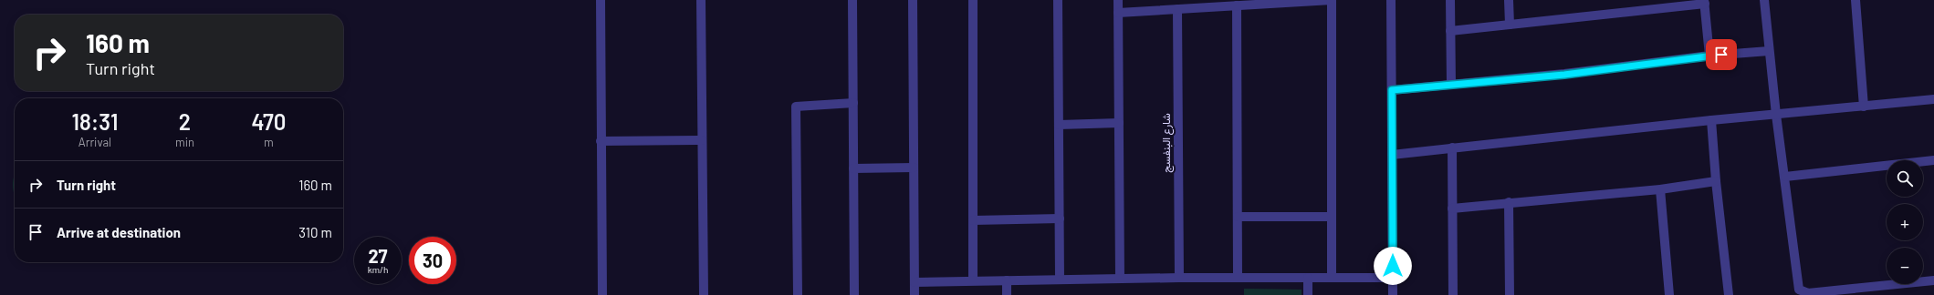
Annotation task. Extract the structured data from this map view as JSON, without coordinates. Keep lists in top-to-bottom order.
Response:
{
  "streets": {
    "street": ["شارع البنفسج"]
  },
  "page": {
    "turn": ["160 m", "Turn right"],
    "eta": [
      "18:31",
      "Arrival",
      "2",
      "min",
      "470",
      "m"
    ],
    "map_buttons": ["+", "−"],
    "list": [
      {
        "name": "Turn right",
        "value": "160 m"
      },
      {
        "name": "Arrive at destination",
        "value": "310 m"
      }
    ],
    "speed": "27 km/h",
    "limit": "30"
  }
}
